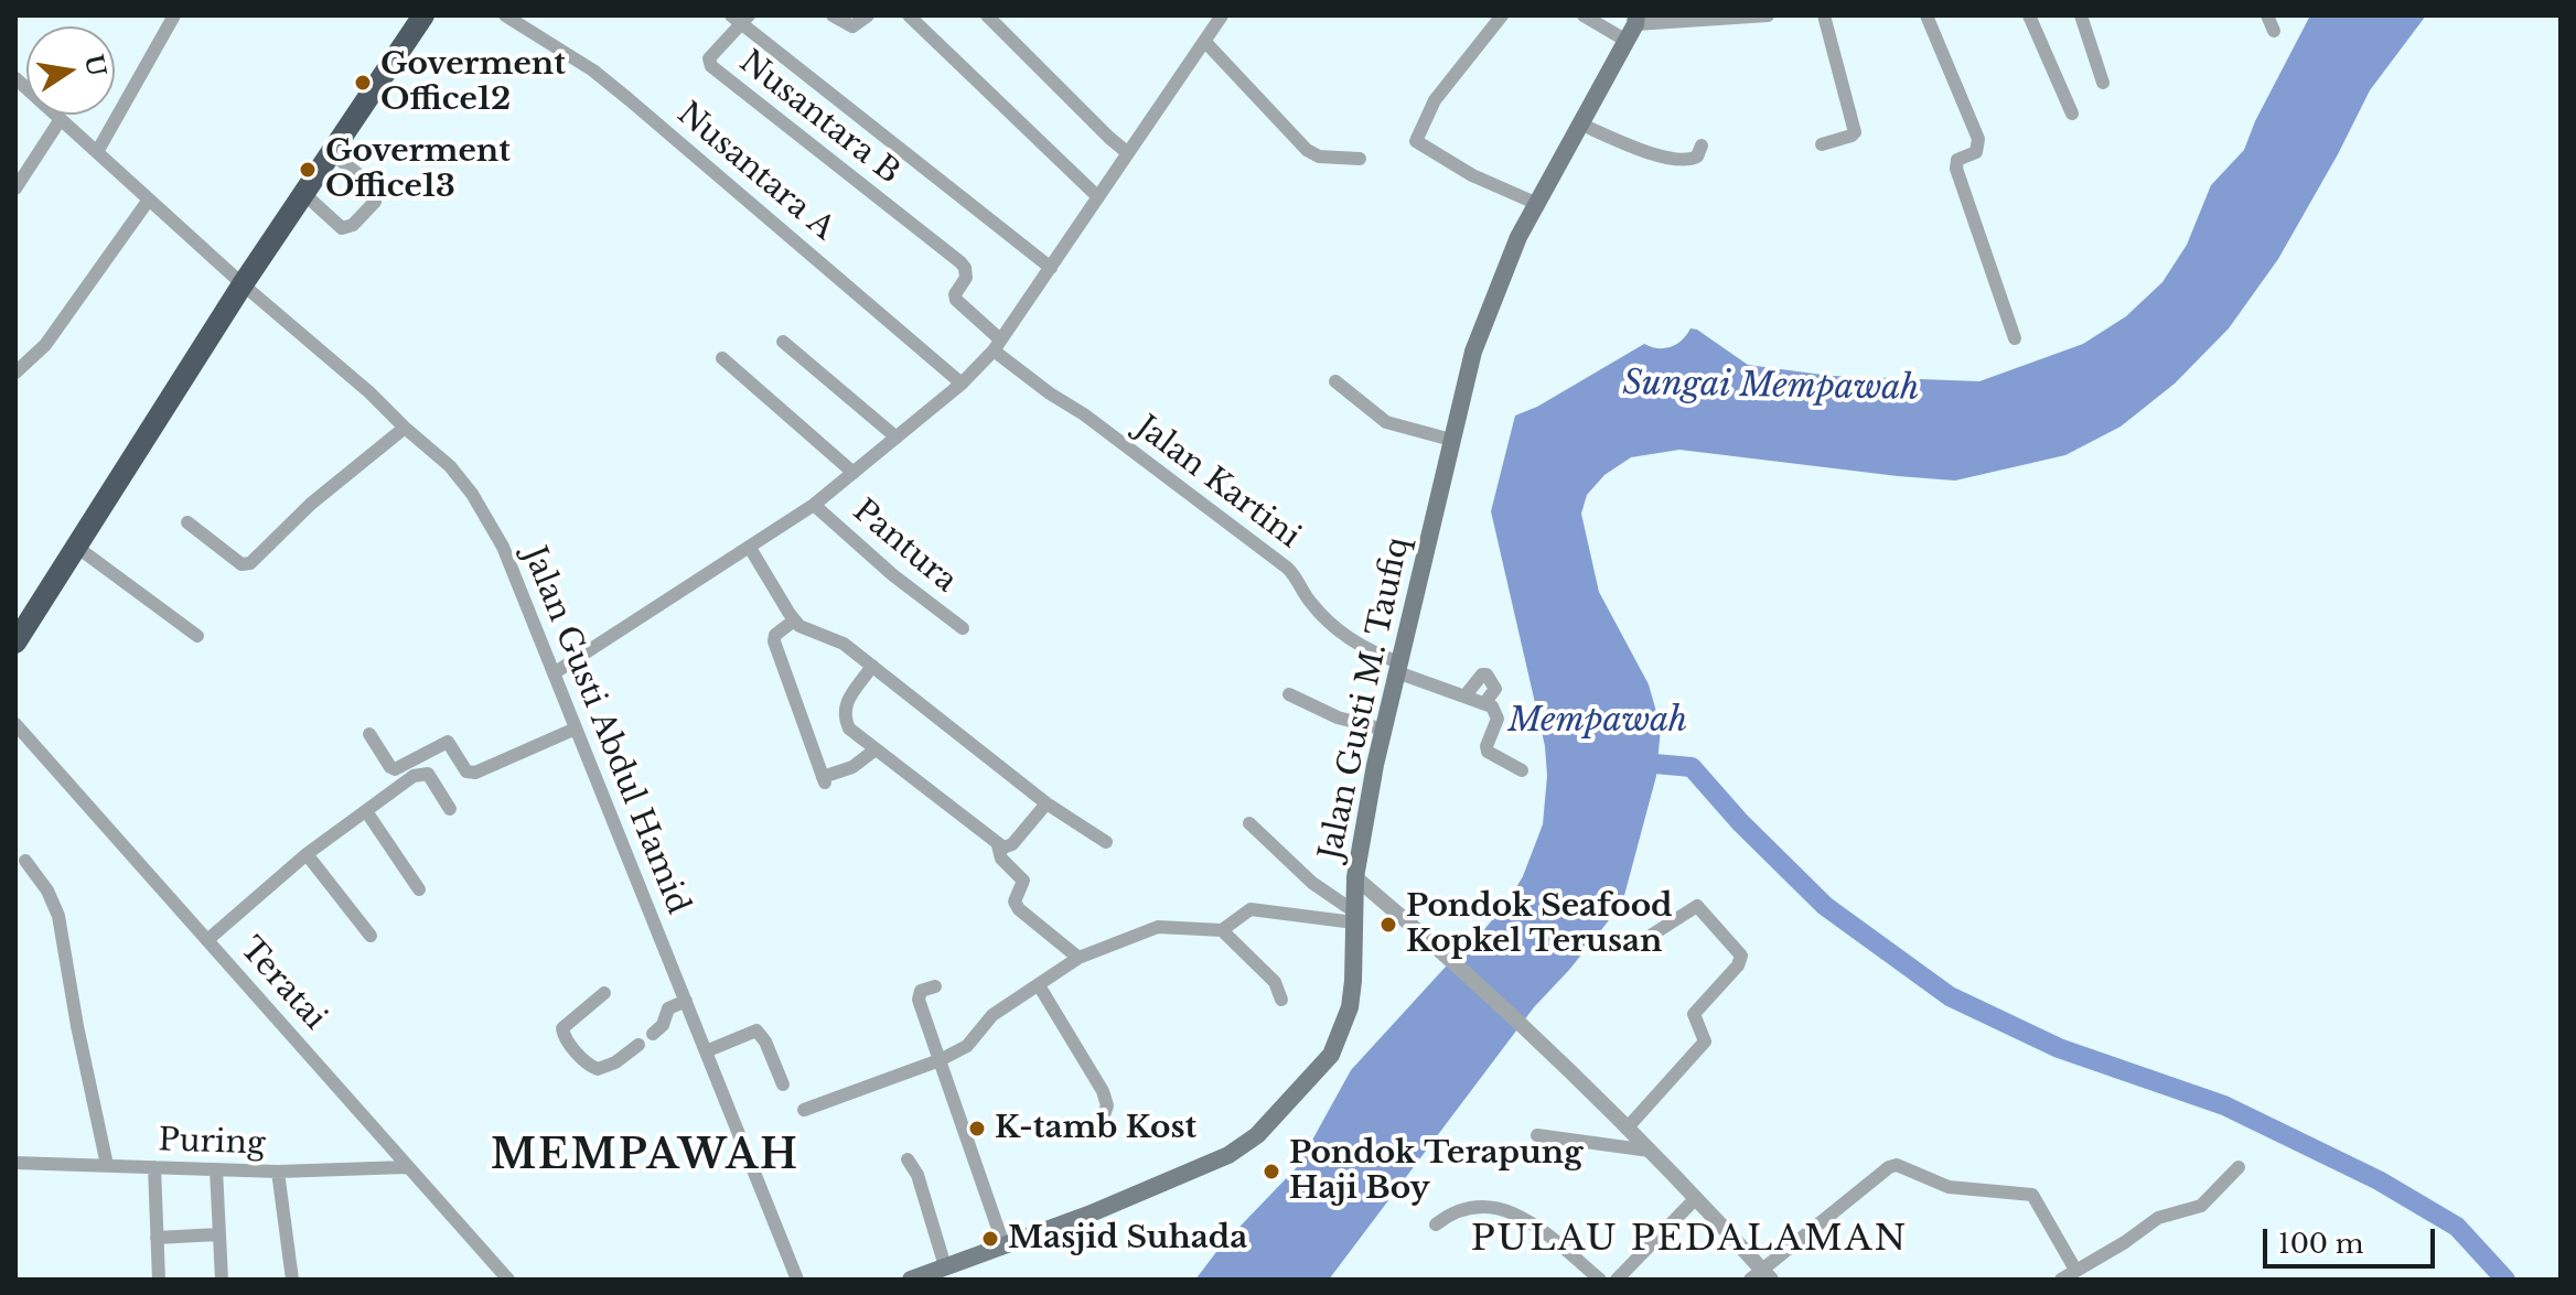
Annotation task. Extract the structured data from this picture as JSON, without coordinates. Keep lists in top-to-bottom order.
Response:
{
  "streets": {
    "main road": ["Jalan Gusti M. Taufiq"],
    "street": [
      "Nusantara B",
      "Nusantara A",
      "Jalan Kartini",
      "Pantura",
      "Jalan Gusti Abdul Hamid",
      "Teratai",
      "Puring"
    ]
  },
  "crossings": [
    ["Nusantara B", "Jalan Kartini"],
    ["Jalan Kartini", "Jalan Gusti M. Taufiq"],
    ["Teratai", "Puring"]
  ],
  "districts": ["MEMPAWAH", "PULAU PEDALAMAN"],
  "water": ["Sungai Mempawah", "Mempawah"],
  "places": [
    "Goverment Office12",
    "Goverment Office13",
    "Pondok Seafood Kopkel Terusan",
    "K-tamb Kost",
    "Pondok Terapung Haji Boy",
    "Masjid Suhada"
  ],
  "scale_bar": "100 m",
  "north": "right"
}
